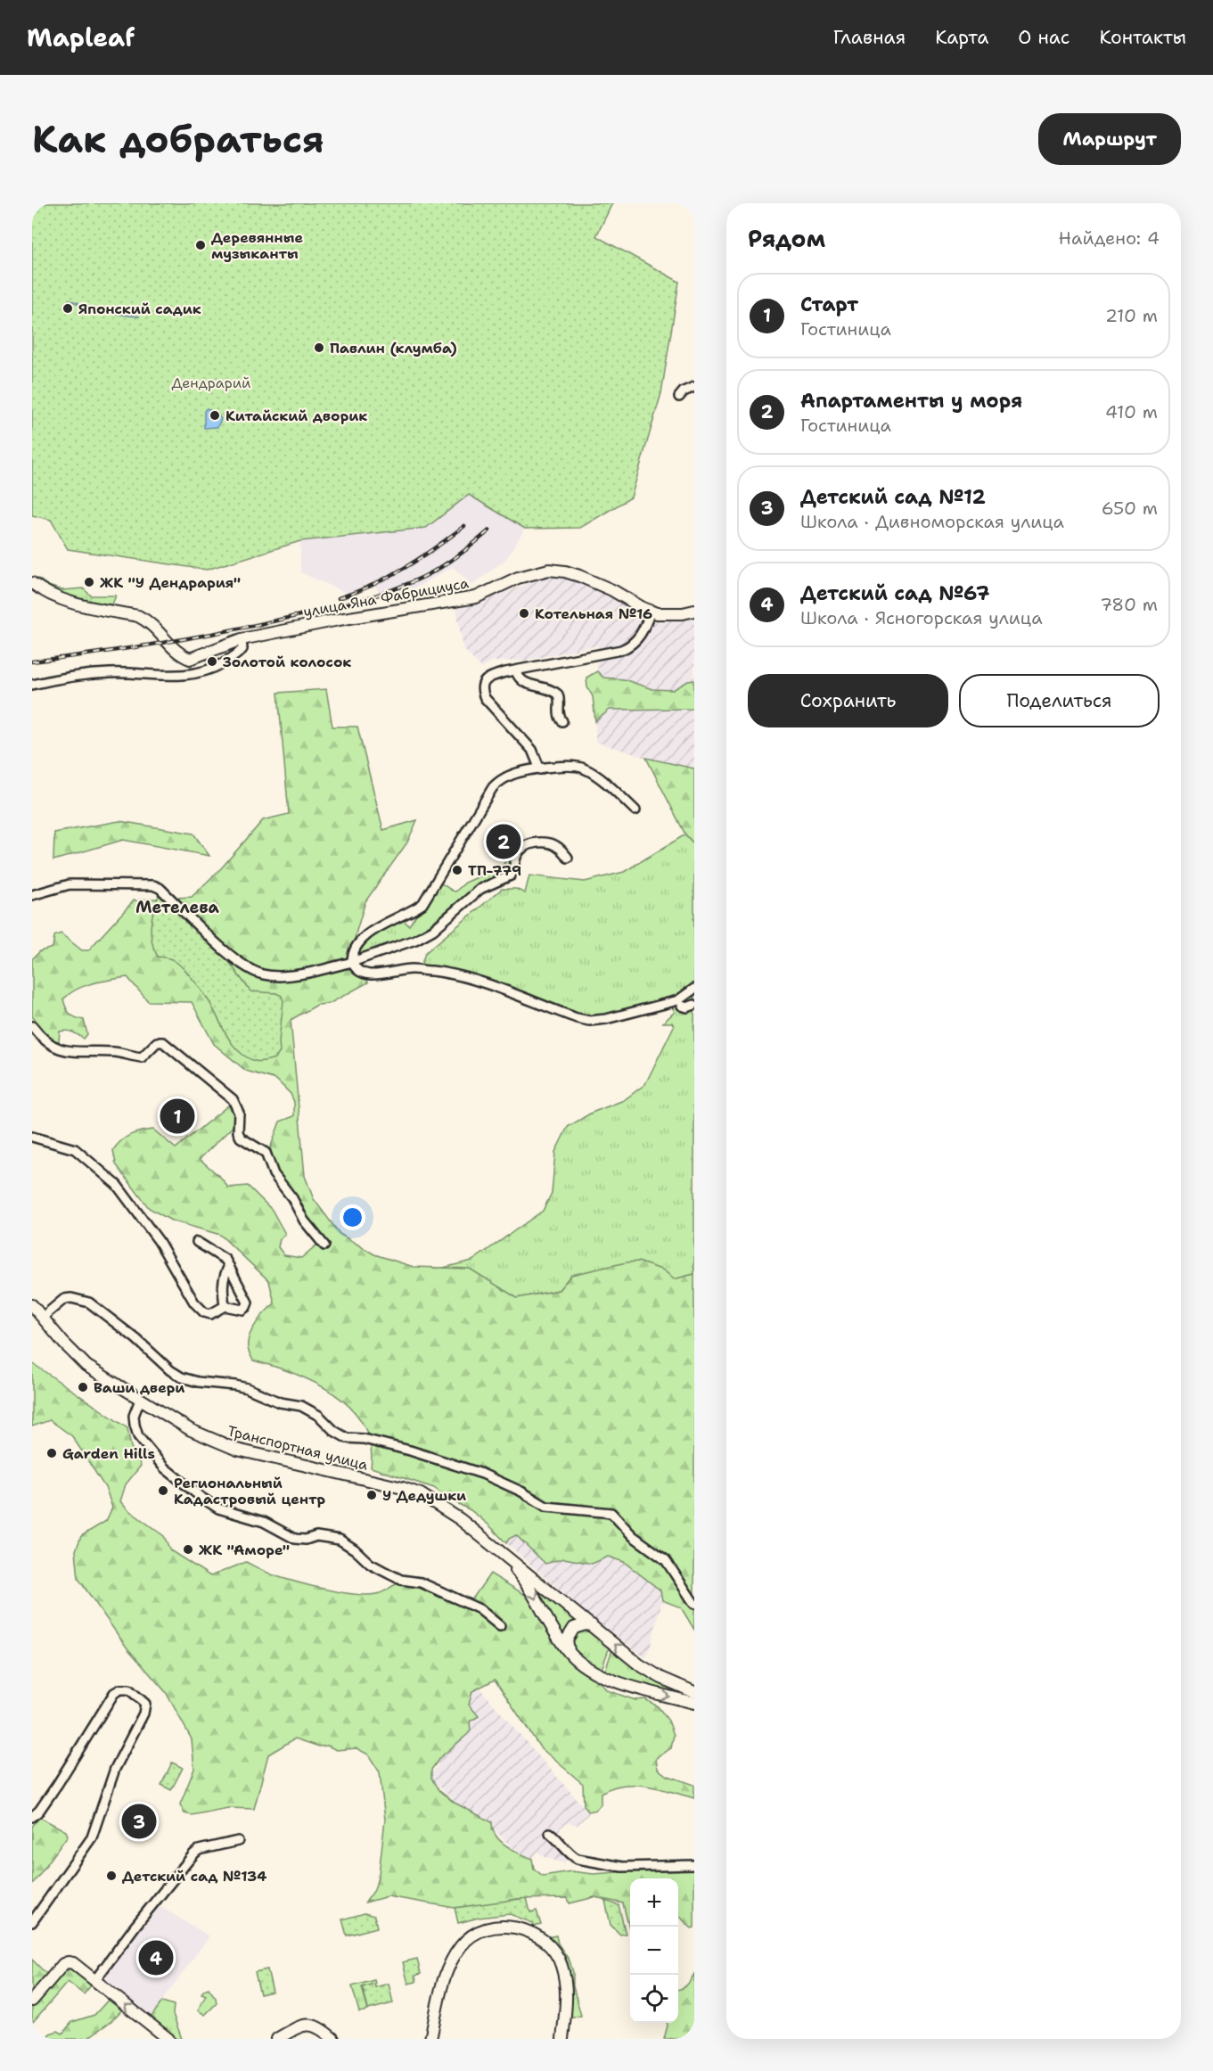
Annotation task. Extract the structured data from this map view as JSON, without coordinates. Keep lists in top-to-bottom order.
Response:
{
  "streets": {
    "main road": ["улица Яна Фабрициуса", "Транспортная улица"]
  },
  "districts": ["Метелева"],
  "parks": ["Дендрарий"],
  "places": [
    "Деревянные музыканты",
    "Японский садик",
    "Павлин (клумба)",
    "Китайский дворик",
    "ЖК \"У Дендрария\"",
    "Котельная №16",
    "Золотой колосок",
    "ТП-779",
    "Ваши двери",
    "Garden Hills",
    "Региональный Кадастровый центр",
    "У Дедушки",
    "ЖК \"Аморе\"",
    "Детский сад №134"
  ],
  "page": {
    "header": "Mapleaf",
    "nav": [
      "Главная",
      "Карта",
      "О нас",
      "Контакты"
    ],
    "buttons": [
      "Маршрут",
      ["Сохранить", "Поделиться"]
    ],
    "title": "Как добраться",
    "heading": ["Рядом", "Найдено: 4"],
    "list": [
      {
        "mark": "1",
        "name": "Старт",
        "note": "Гостиница",
        "value": "210 m"
      },
      {
        "mark": "2",
        "name": "Апартаменты у моря",
        "note": "Гостиница",
        "value": "410 m"
      },
      {
        "mark": "3",
        "name": "Детский сад №12",
        "note": "Школа · Дивноморская улица",
        "value": "650 m"
      },
      {
        "mark": "4",
        "name": "Детский сад №67",
        "note": "Школа · Ясногорская улица",
        "value": "780 m"
      }
    ],
    "pins": [
      "2",
      "1",
      "3",
      "4"
    ],
    "map_buttons": ["+", "−"]
  }
}
